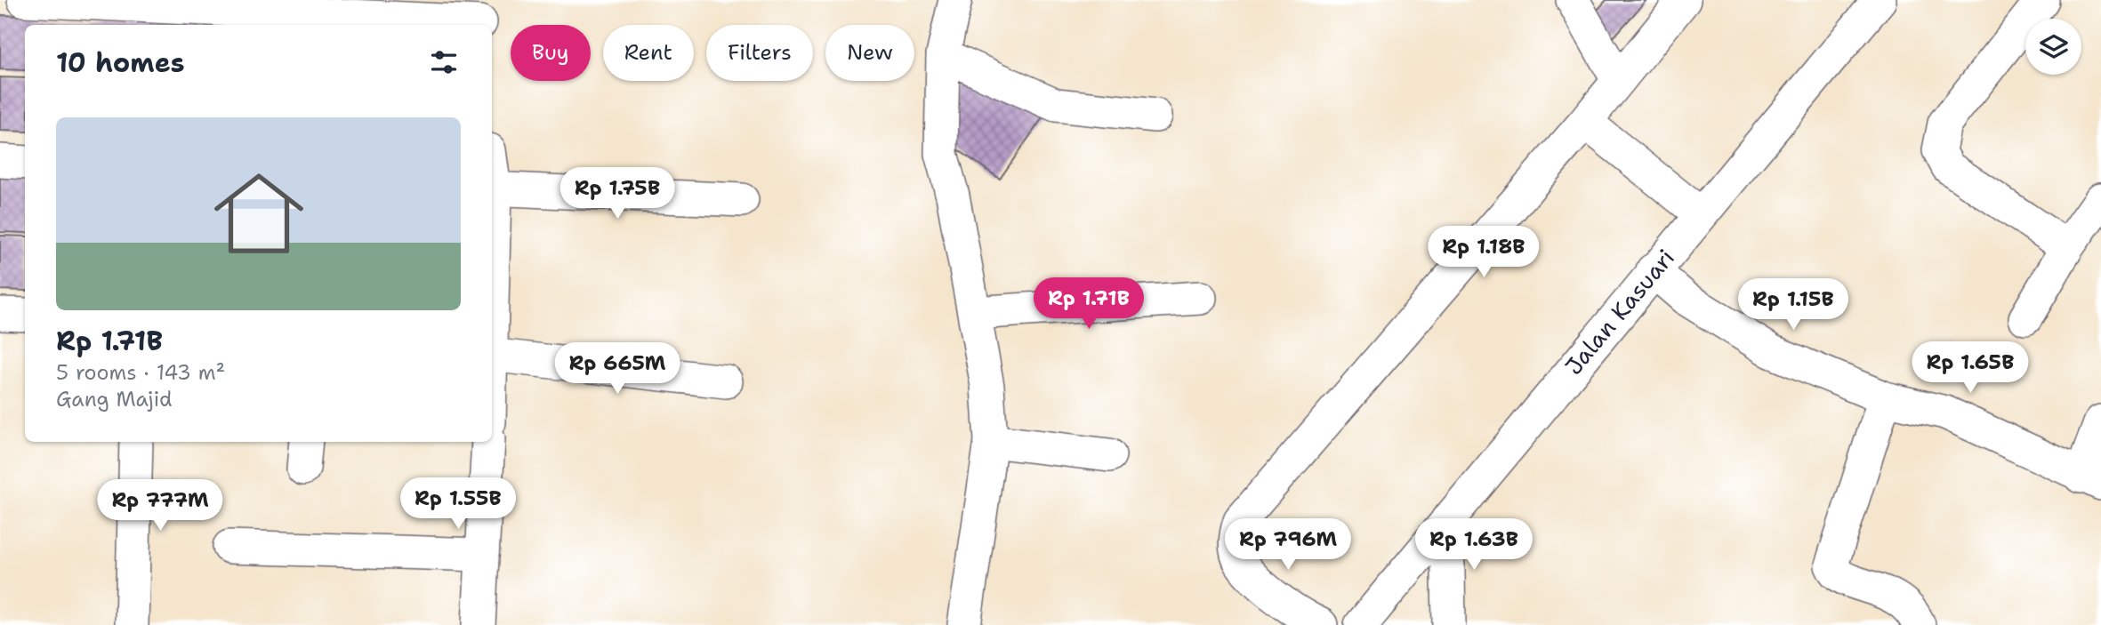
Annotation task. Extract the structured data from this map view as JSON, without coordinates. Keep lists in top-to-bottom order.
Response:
{
  "streets": {
    "street": ["Jalan Kasuari"]
  },
  "page": {
    "chip": [
      "Buy",
      "Rent",
      "Filters",
      "New"
    ],
    "heading": "10 homes",
    "list": [
      {
        "name": "Rp 1.71B",
        "note": "5 rooms · 143 m² · Gang Majid"
      }
    ],
    "price": [
      "Rp 1.75B",
      "Rp 1.18B",
      "Rp 1.71B",
      "Rp 1.15B",
      "Rp 1.65B",
      "Rp 665M",
      "Rp 1.55B",
      "Rp 777M",
      "Rp 796M",
      "Rp 1.63B"
    ]
  }
}
